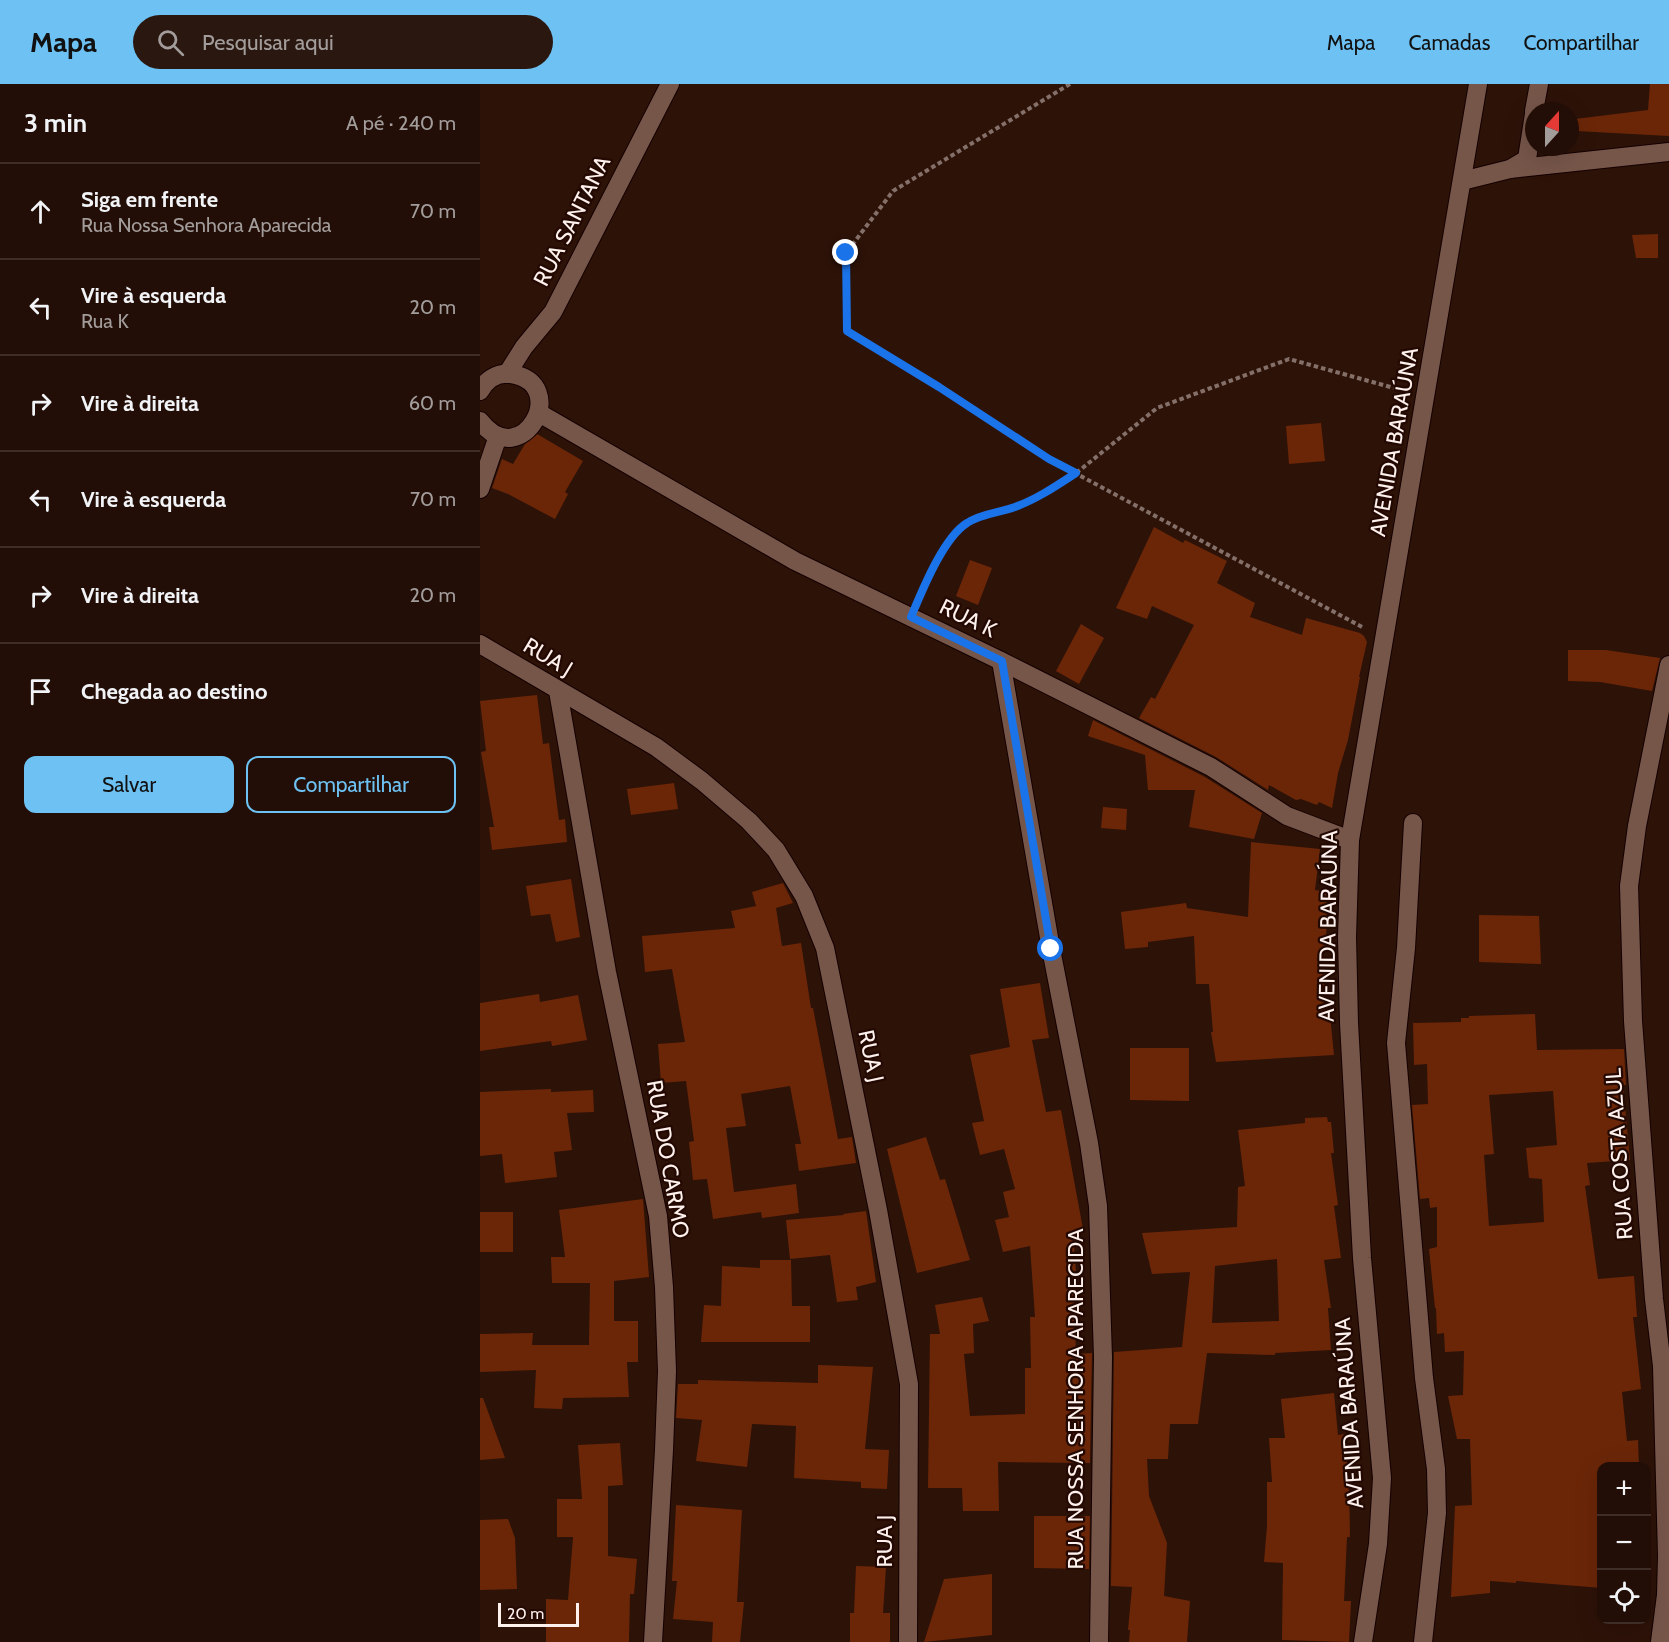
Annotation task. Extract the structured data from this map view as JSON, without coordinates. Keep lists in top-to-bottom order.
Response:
{
  "streets": {
    "street": [
      "RUA SANTANA",
      "AVENIDA BARAÚNA",
      "RUA K",
      "RUA J",
      "RUA COSTA AZUL",
      "RUA DO CARMO",
      "RUA NOSSA SENHORA APARECIDA"
    ]
  },
  "crossings": [
    ["AVENIDA BARAÚNA", "RUA K"],
    ["RUA K", "RUA NOSSA SENHORA APARECIDA"],
    ["RUA J", "RUA DO CARMO"]
  ],
  "scale_bar": "20 m",
  "north": "top",
  "page": {
    "header": "Mapa",
    "search": "Pesquisar aqui",
    "nav": ["Mapa", "Camadas", "Compartilhar"],
    "heading": ["3 min", "A pé · 240 m"],
    "list": [
      ["Siga em frente", "Rua Nossa Senhora Aparecida", "70 m"],
      ["Vire à esquerda", "Rua K", "20 m"],
      ["Vire à direita", "60 m"],
      ["Vire à esquerda", "70 m"],
      ["Vire à direita", "20 m"],
      "Chegada ao destino"
    ],
    "buttons": ["Salvar", "Compartilhar"],
    "map_buttons": ["+", "−"],
    "scale": "20 m"
  }
}
